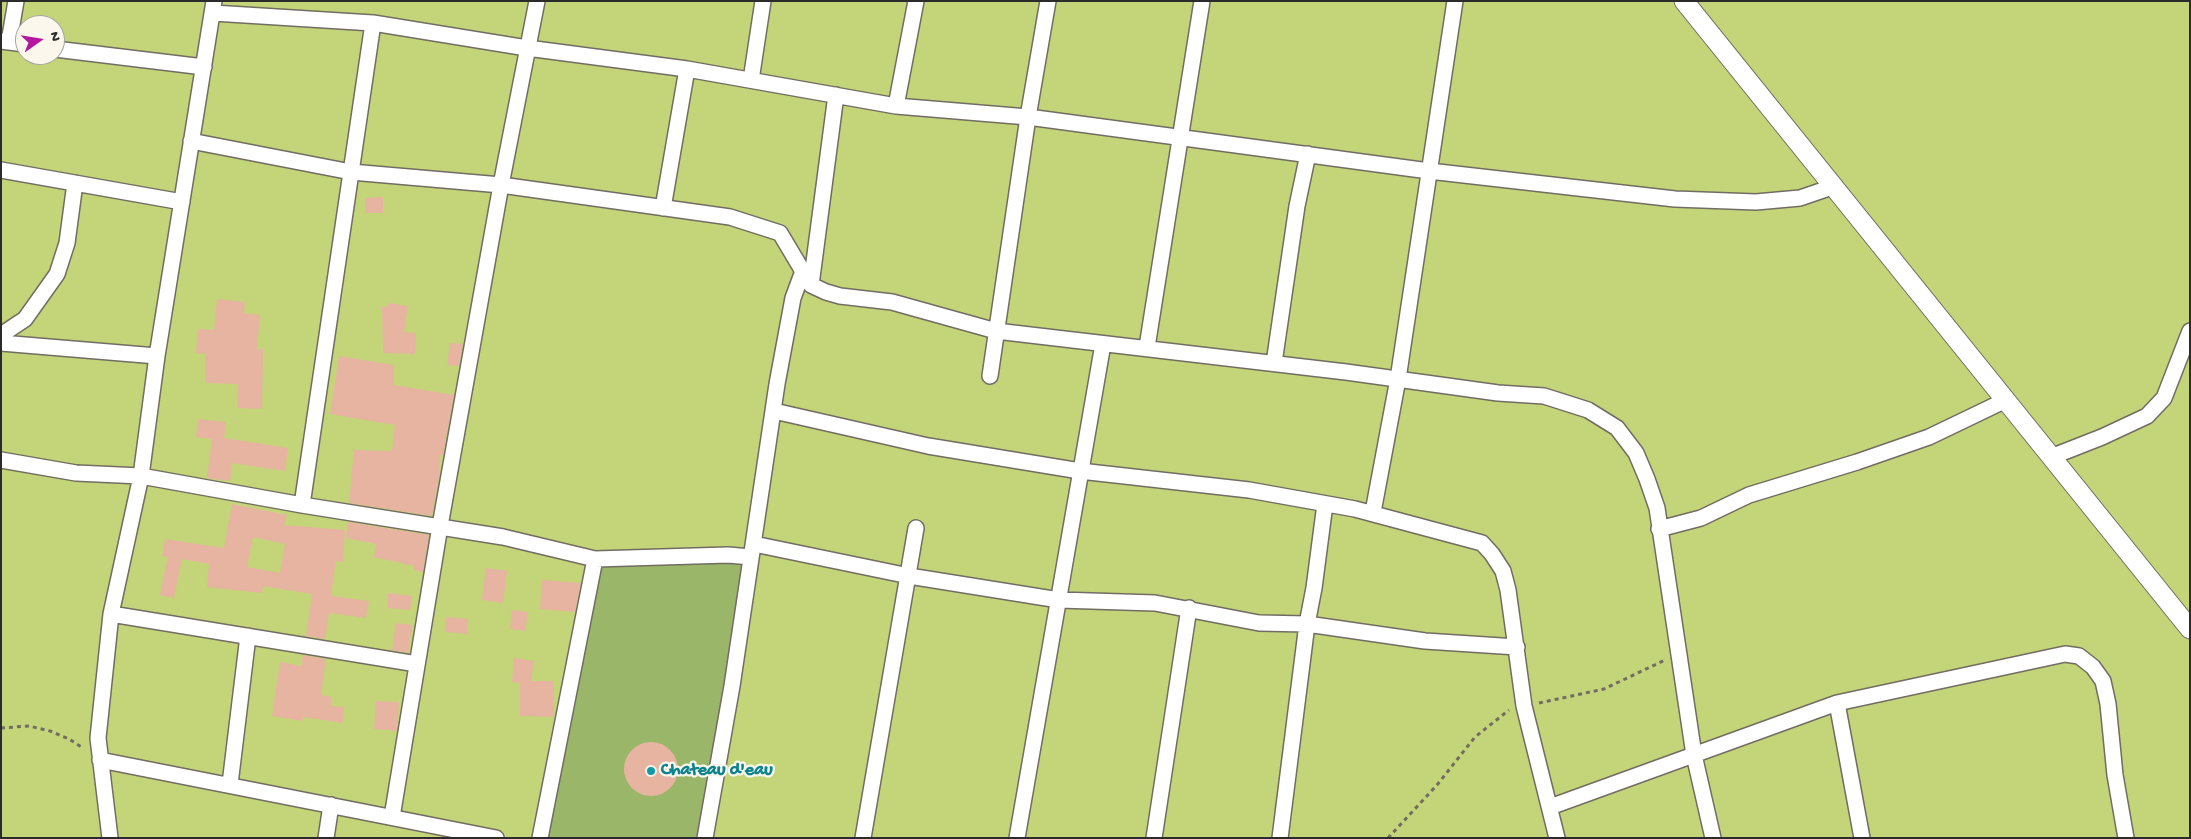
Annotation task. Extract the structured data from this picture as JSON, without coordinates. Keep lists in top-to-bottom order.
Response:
{
  "places": ["Chateau d'eau"],
  "north": "right"
}
